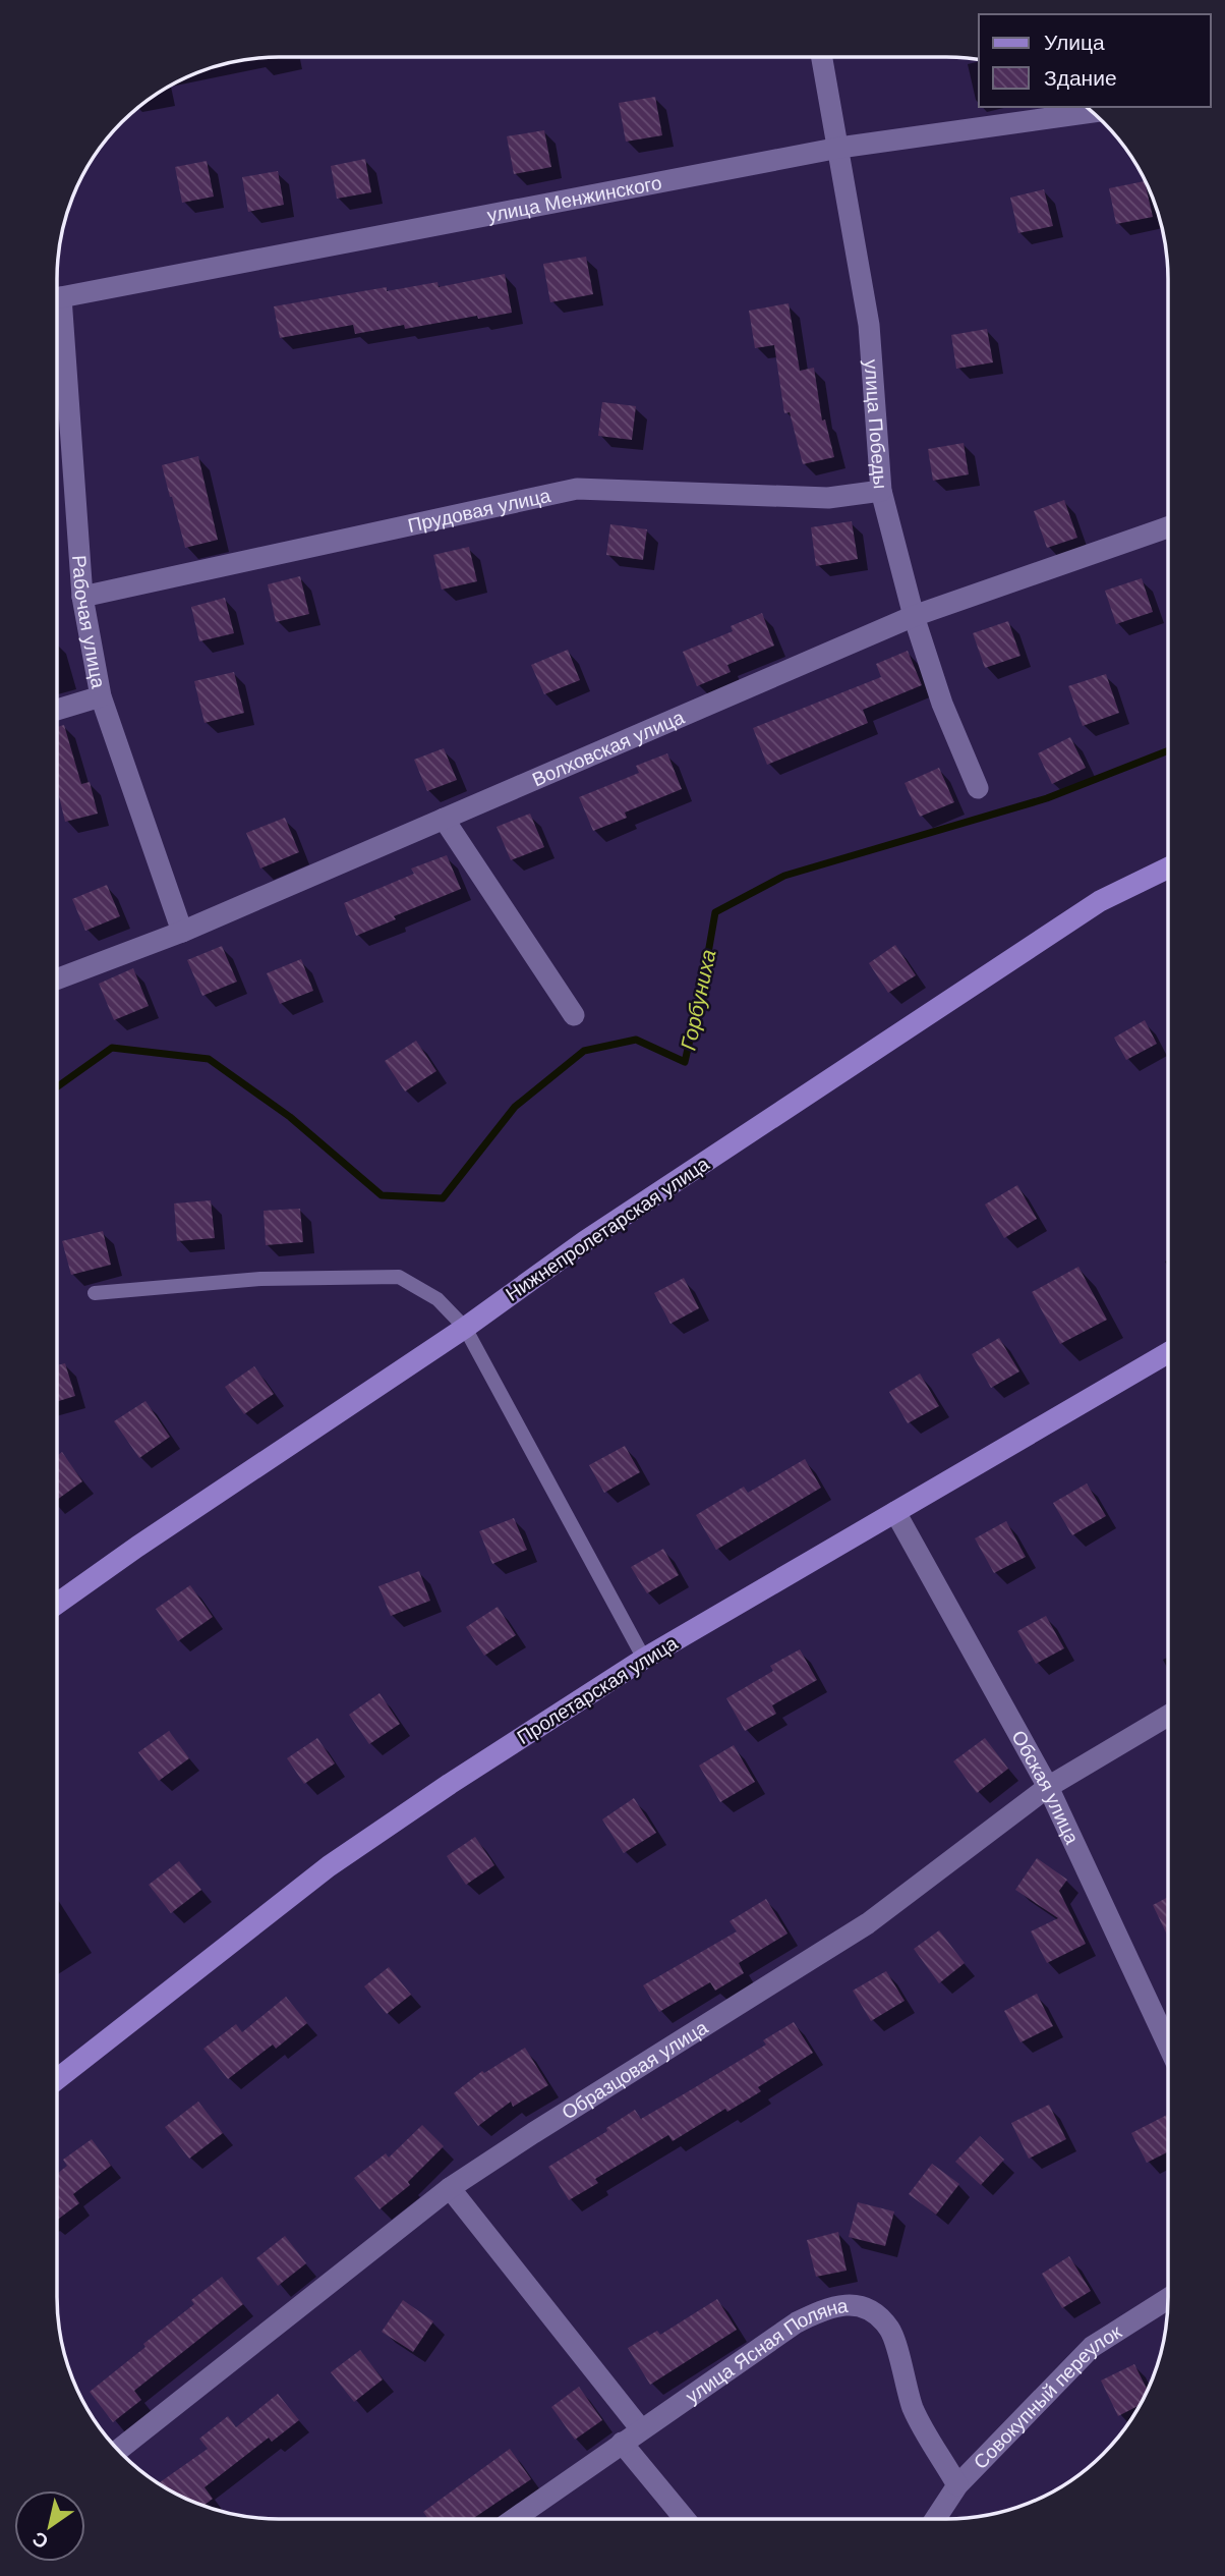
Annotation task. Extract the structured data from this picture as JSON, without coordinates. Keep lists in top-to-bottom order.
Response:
{
  "streets": {
    "main road": ["Нижнепролетарская улица", "Пролетарская улица"],
    "street": [
      "улица Менжинского",
      "улица Победы",
      "Прудовая улица",
      "Рабочая улица",
      "Волховская улица",
      "Обская улица",
      "Образцовая улица",
      "улица Ясная Поляна",
      "Совокупный переулок"
    ]
  },
  "crossings": [
    ["улица Менжинского", "улица Победы"],
    ["улица Победы", "Прудовая улица"],
    ["улица Победы", "Волховская улица"],
    ["Прудовая улица", "Рабочая улица"],
    ["Рабочая улица", "Волховская улица"],
    ["Пролетарская улица", "Обская улица"],
    ["Обская улица", "Образцовая улица"],
    ["улица Ясная Поляна", "Совокупный переулок"]
  ],
  "water": ["Горбуниха"],
  "legend": ["Улица", "Здание"],
  "north": "bottom left"
}
